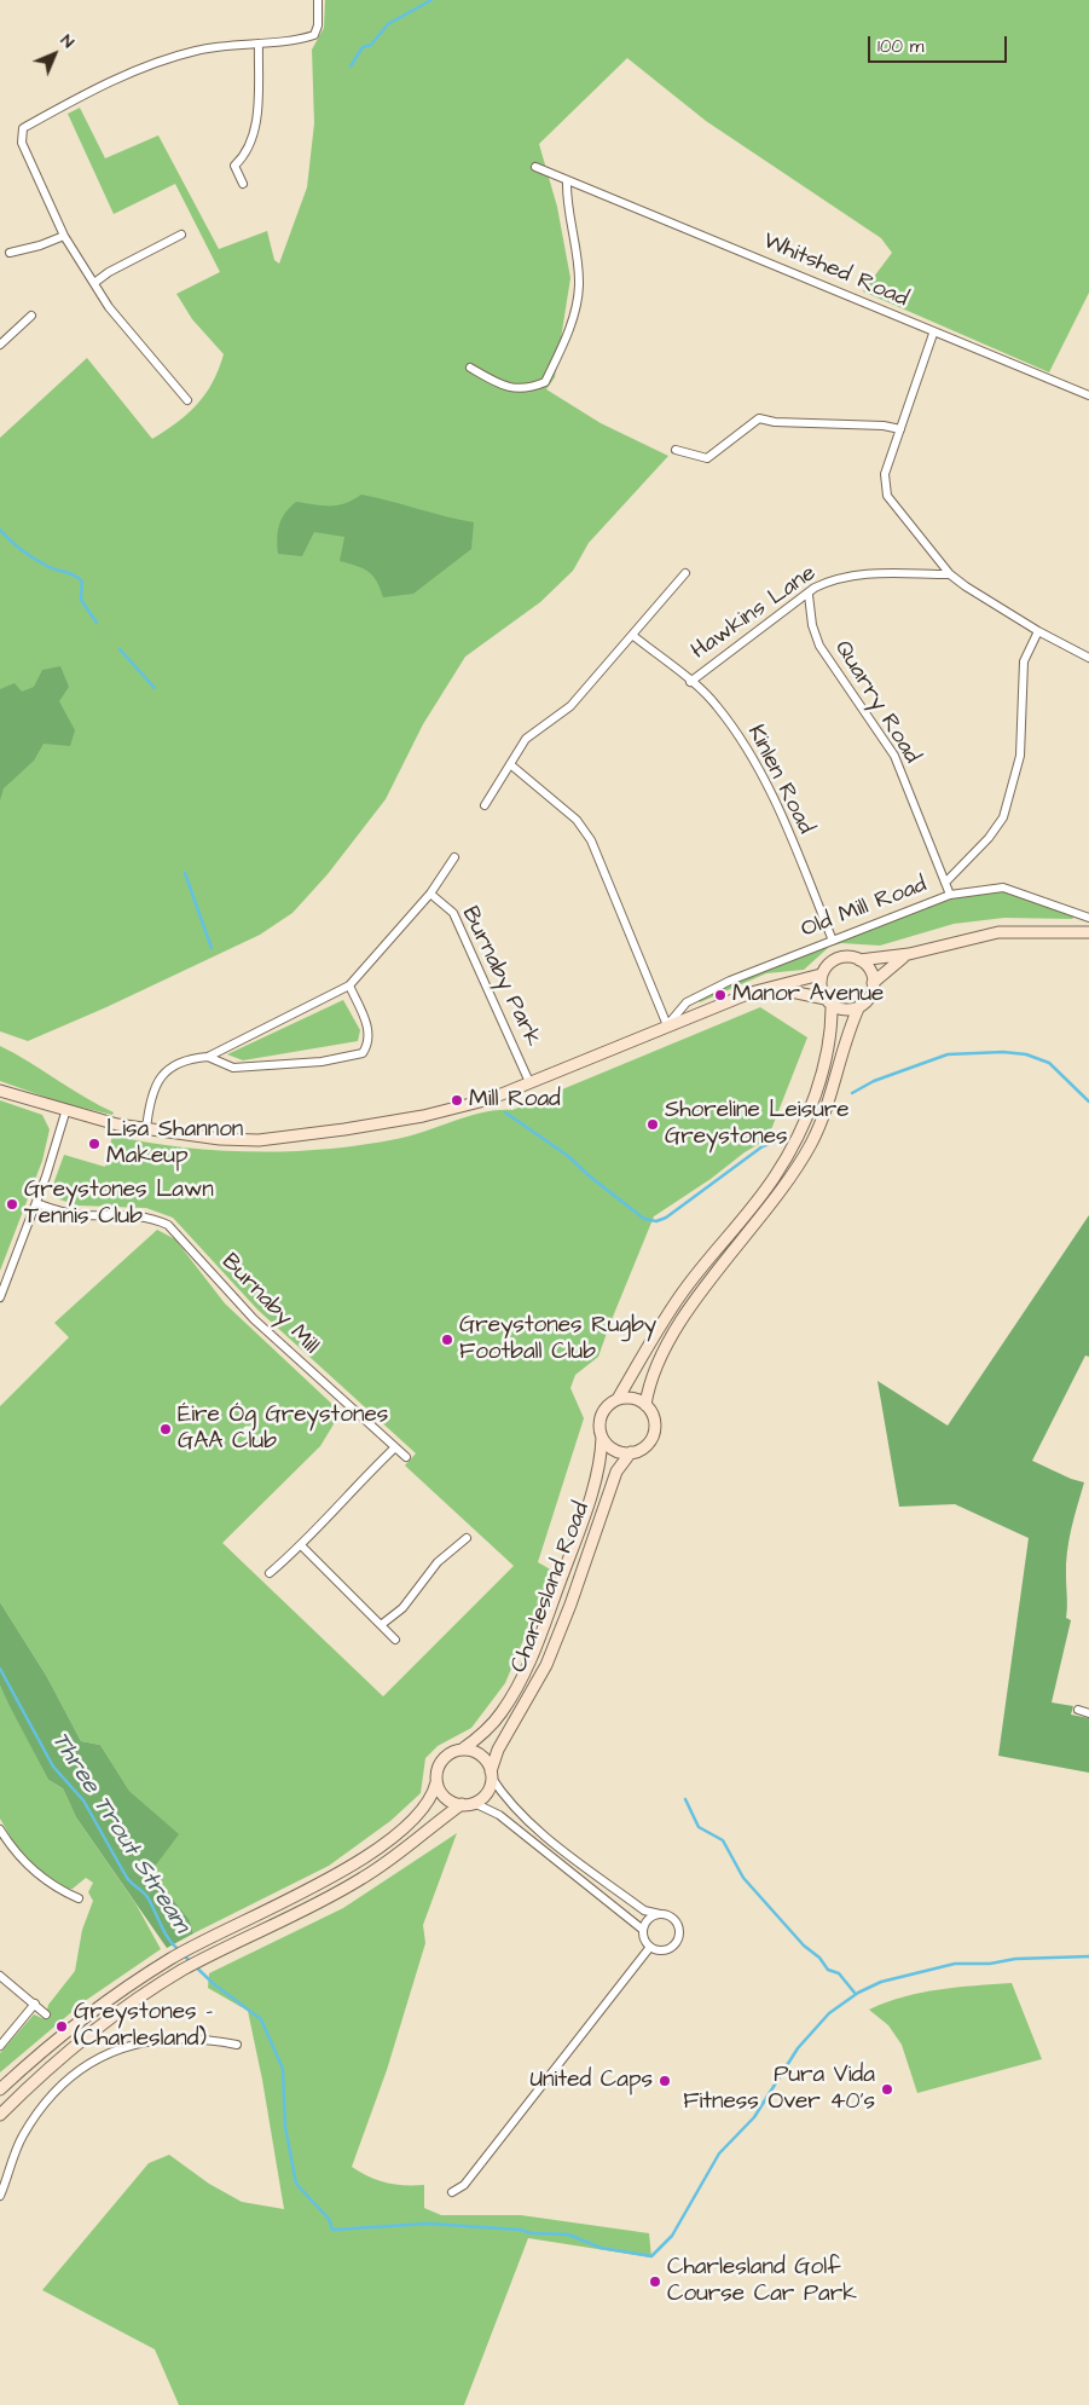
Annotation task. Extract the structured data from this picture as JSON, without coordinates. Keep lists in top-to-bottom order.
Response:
{
  "streets": {
    "main road": ["Charlesland Road"],
    "street": [
      "Whitshed Road",
      "Hawkins Lane",
      "Quarry Road",
      "Kinlen Road",
      "Old Mill Road",
      "Burnaby Park",
      "Burnaby Mill"
    ]
  },
  "crossings": [
    ["Hawkins Lane", "Quarry Road"],
    ["Hawkins Lane", "Kinlen Road"],
    ["Quarry Road", "Old Mill Road"],
    ["Kinlen Road", "Old Mill Road"]
  ],
  "water": ["Three Trout Stream"],
  "places": [
    "Manor Avenue",
    "Mill Road",
    "Shoreline Leisure Greystones",
    "Lisa Shannon Makeup",
    "Greystones Lawn Tennis Club",
    "Greystones Rugby Football Club",
    "Éire Óg Greystones GAA Club",
    "Greystones - (Charlesland)",
    "United Caps",
    "Pura Vida Fitness Over 40’s",
    "Charlesland Golf Course Car Park"
  ],
  "scale_bar": "100 m",
  "north": "top right"
}
